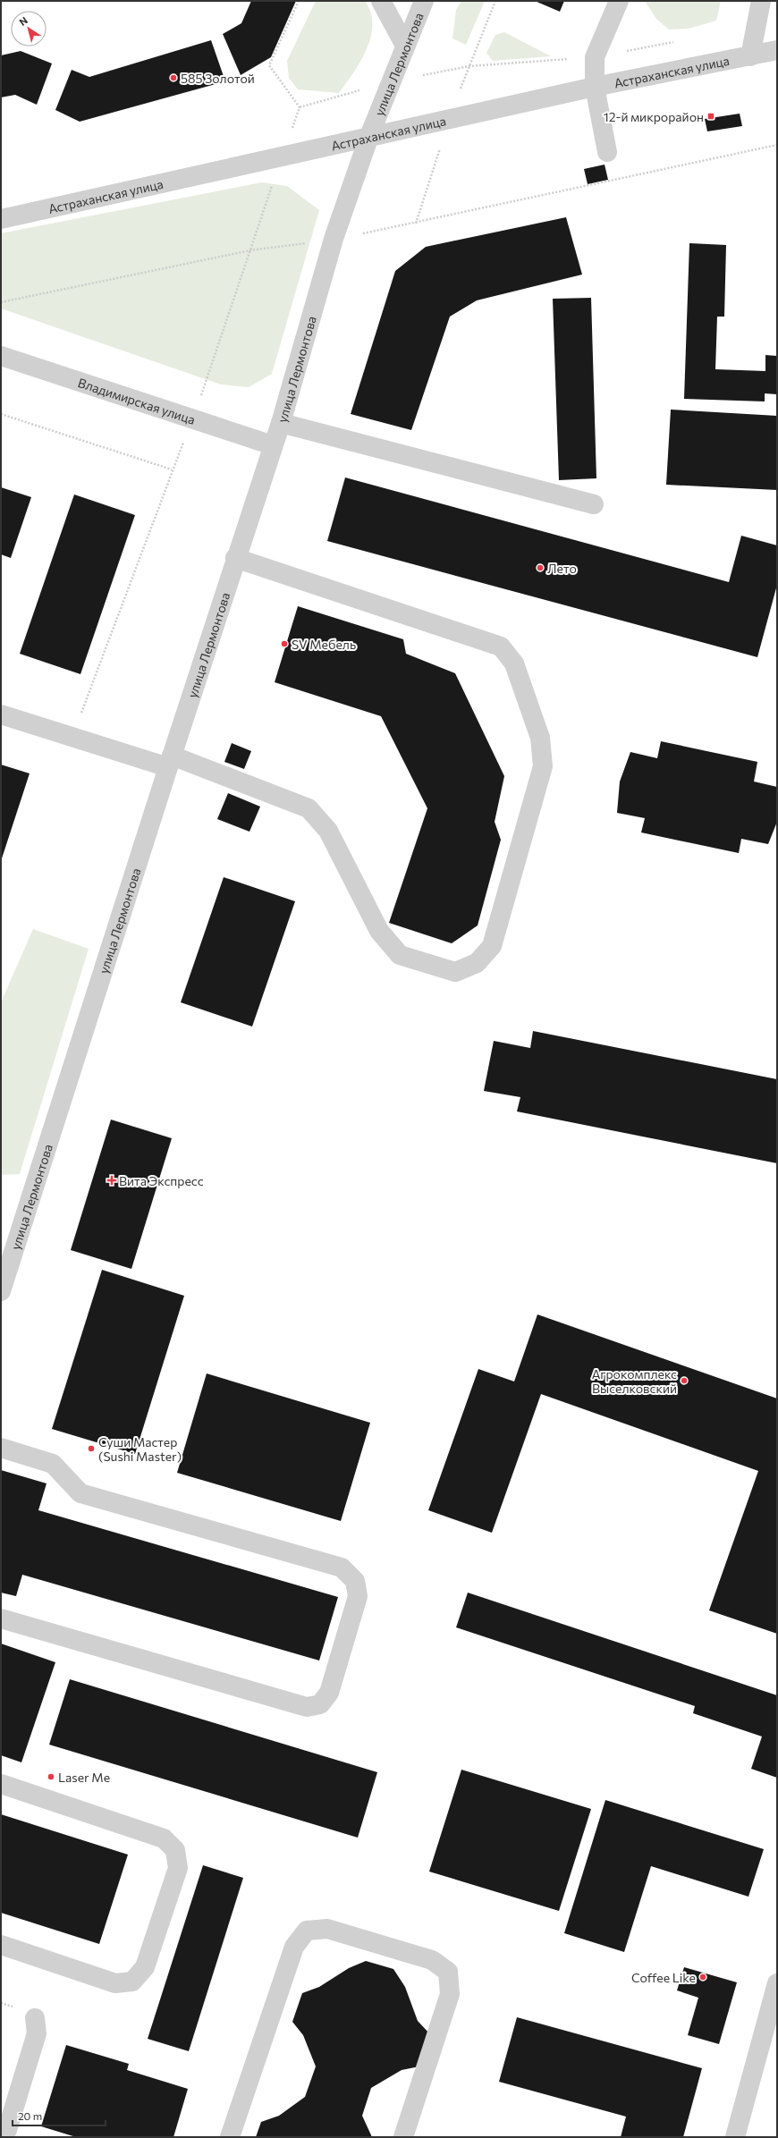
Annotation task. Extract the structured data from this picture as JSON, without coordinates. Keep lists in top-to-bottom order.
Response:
{
  "streets": {
    "street": ["улица Лермонтова", "Астраханская улица", "Владимирская улица"]
  },
  "crossings": [
    ["улица Лермонтова", "Астраханская улица"],
    ["улица Лермонтова", "Владимирская улица"]
  ],
  "places": {
    "other": [
      "585 Золотой",
      "Лето",
      "SV Мебель",
      "Агрокомплекс Выселковский",
      "Суши Мастер (Sushi Master)",
      "Laser Me",
      "Coffee Like"
    ],
    "transit": ["12-й микрорайон"],
    "health": ["Вита Экспресс"]
  },
  "scale_bar": "20 m",
  "north": "top left"
}
